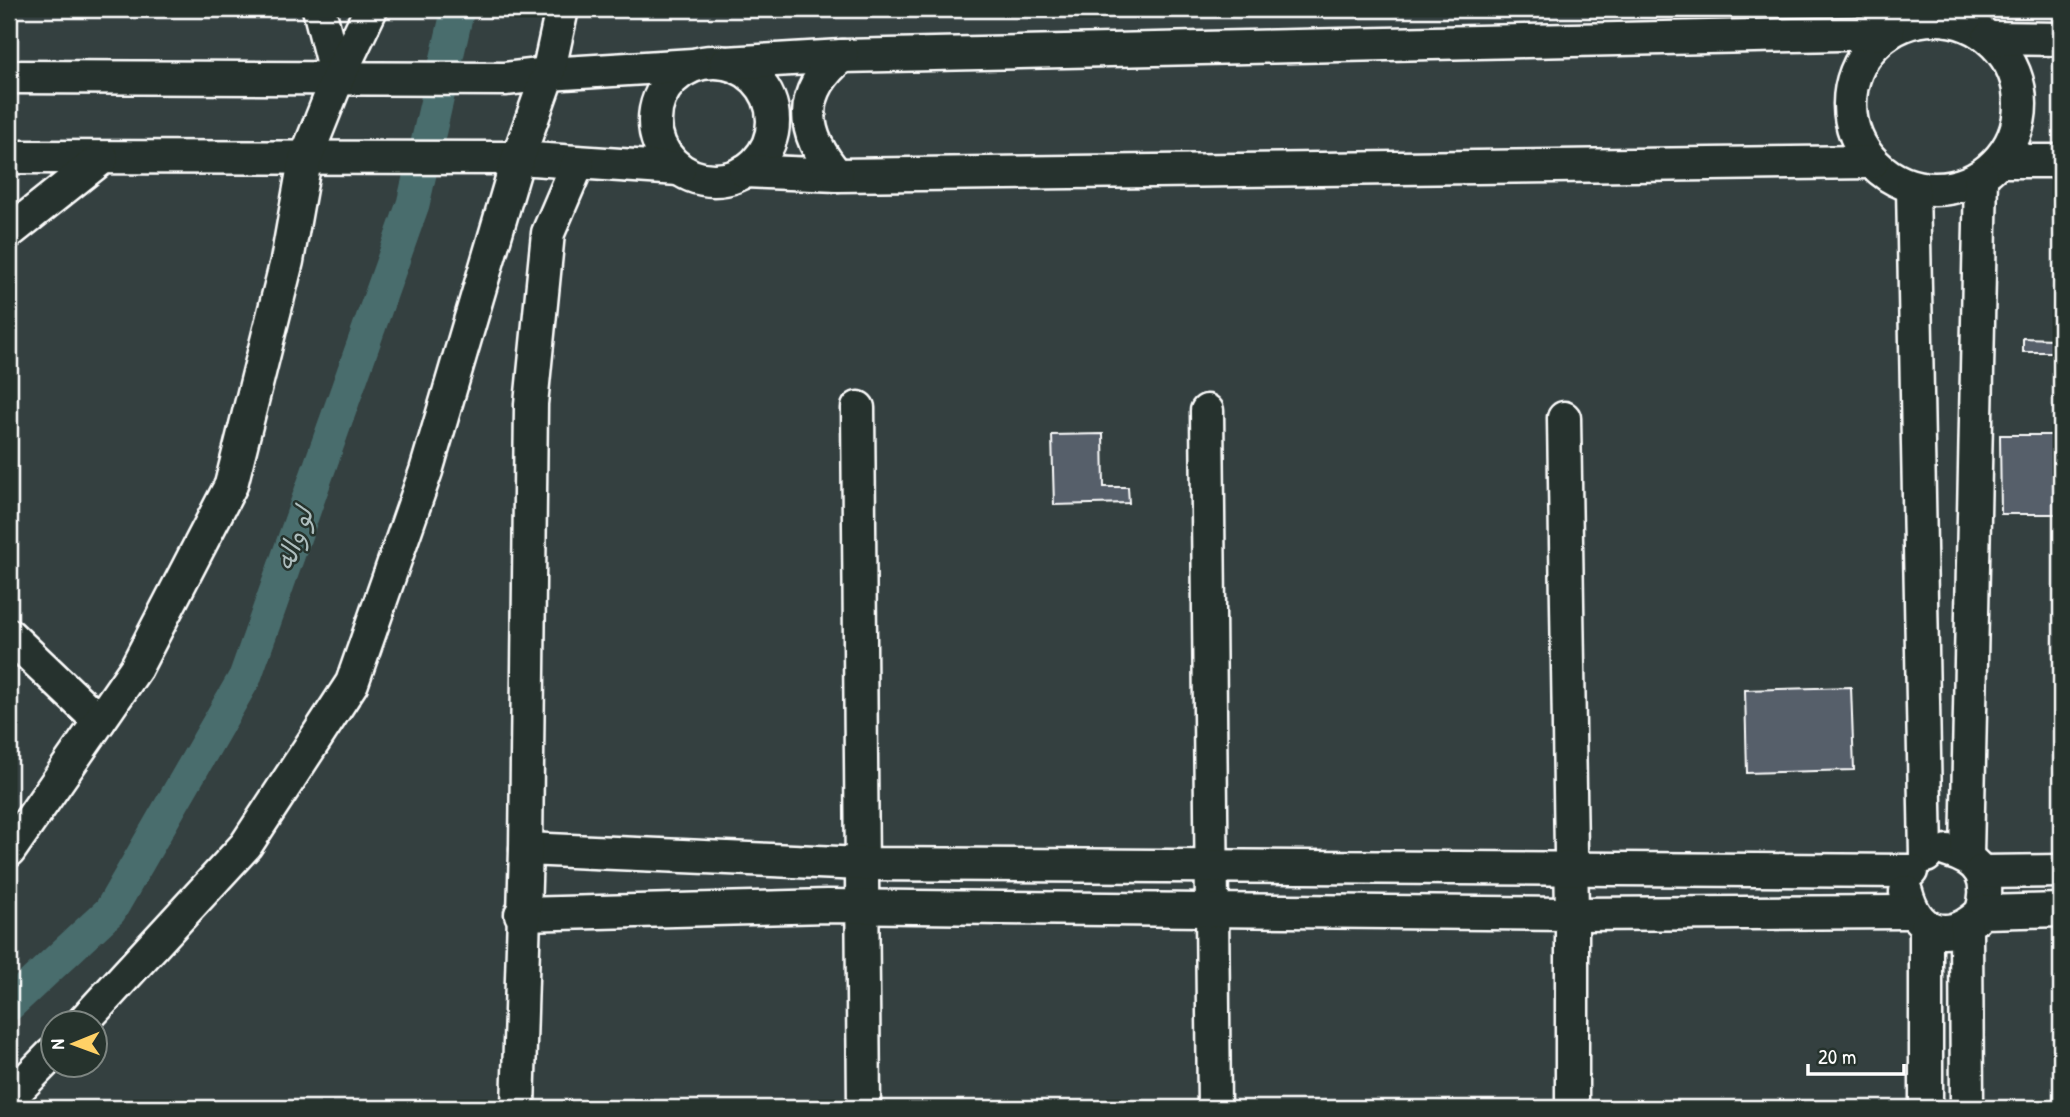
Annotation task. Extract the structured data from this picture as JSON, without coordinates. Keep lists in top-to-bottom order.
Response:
{
  "water": ["لو واله"],
  "scale_bar": "20 m",
  "north": "left"
}
